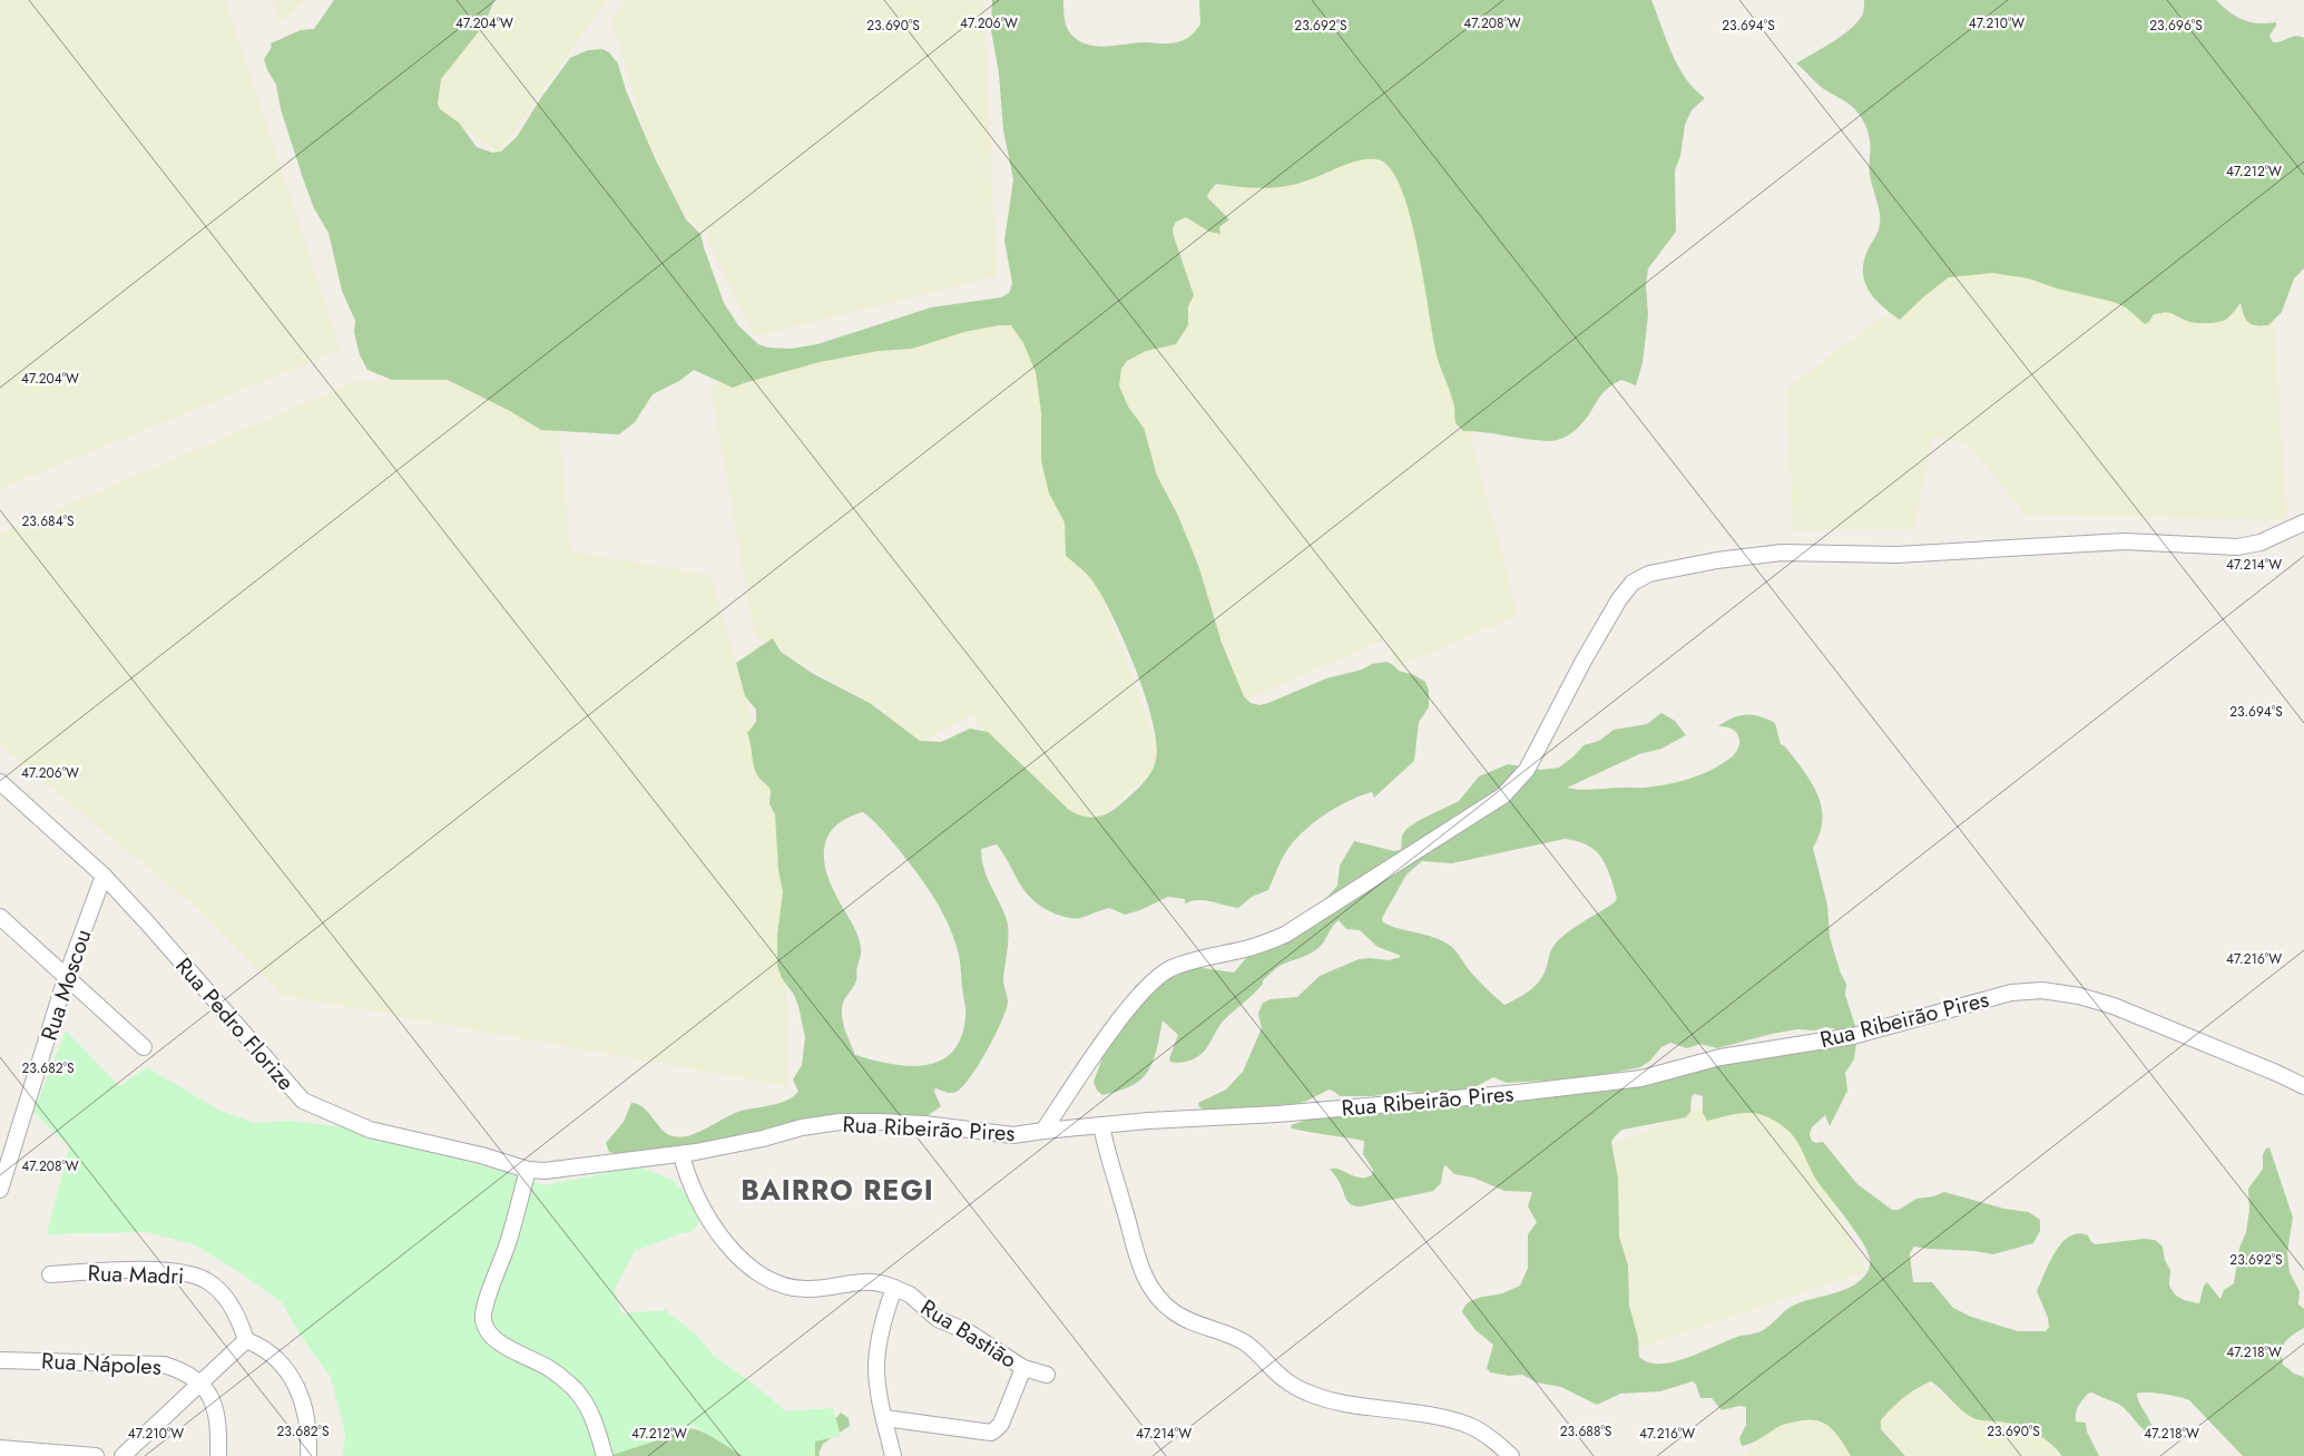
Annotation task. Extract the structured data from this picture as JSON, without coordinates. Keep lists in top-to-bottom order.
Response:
{
  "streets": {
    "street": [
      "Rua Moscou",
      "Rua Ribeirão Pires",
      "Rua Pedro Florize",
      "Rua Madri",
      "Rua Bastião",
      "Rua Nápoles"
    ]
  },
  "crossings": [
    ["Rua Moscou", "Rua Pedro Florize"],
    ["Rua Ribeirão Pires", "Rua Pedro Florize"],
    ["Rua Ribeirão Pires", "Rua Bastião"]
  ],
  "districts": ["BAIRRO REGI"],
  "coordinates": [
    "47.204°W",
    "47.206°W",
    "47.208°W",
    "47.210°W",
    "23.696°S",
    "23.690°S",
    "23.692°S",
    "23.694°S",
    "47.212°W",
    "23.684°S",
    "47.214°W",
    "47.216°W",
    "23.682°S",
    "47.218°W",
    "23.688°S"
  ]
}
